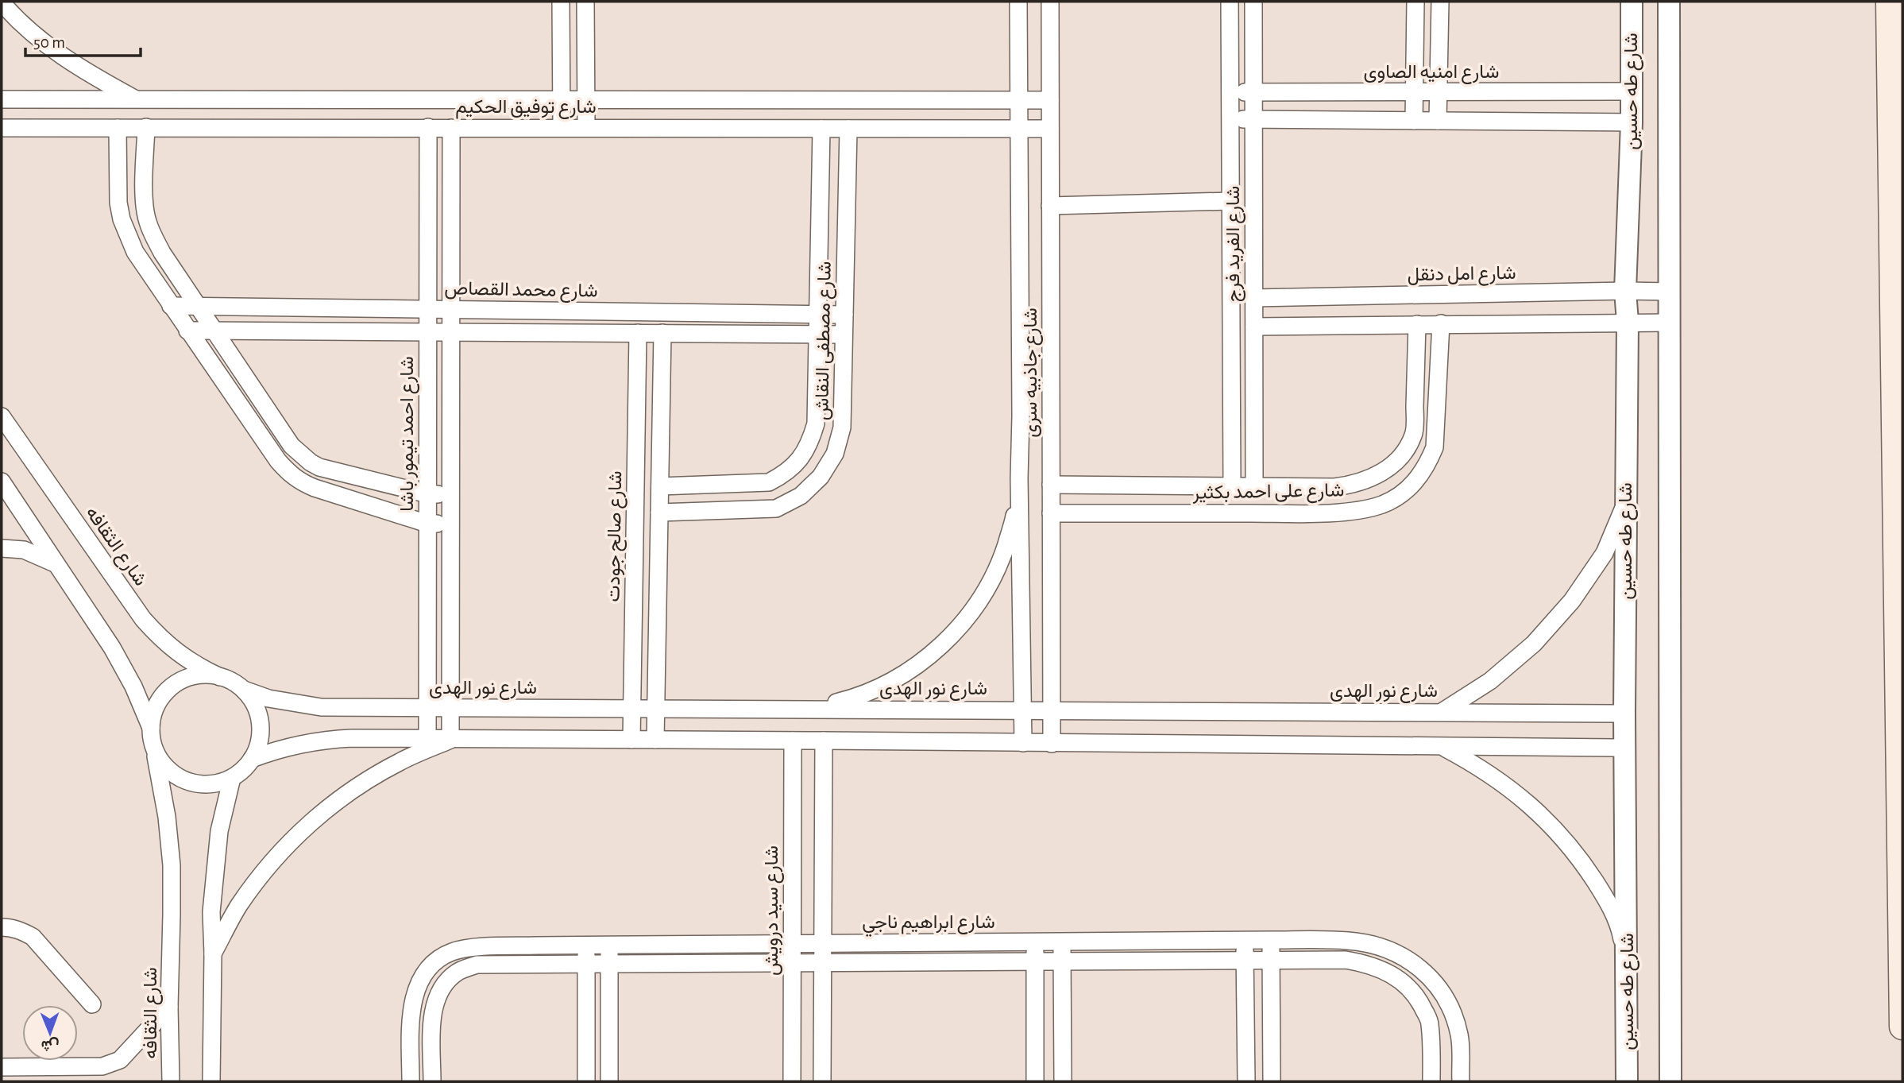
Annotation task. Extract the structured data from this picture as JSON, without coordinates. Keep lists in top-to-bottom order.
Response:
{
  "streets": {
    "street": [
      "شارع امنيه الصاوى",
      "شارع طه حسين",
      "شارع توفيق الحكيم",
      "شارع الفريد فرج",
      "شارع امل دنقل",
      "شارع محمد القصاص",
      "شارع مصطفى النقاش",
      "شارع جاذبيه سرى",
      "شارع احمد تيمور باشا",
      "شارع على احمد بكثير",
      "شارع صالح جودت",
      "شارع الثقافه",
      "شارع نور الهدى",
      "شارع سيد درويش",
      "شارع ابراهيم ناجي"
    ]
  },
  "crossings": [
    ["شارع امنيه الصاوى", "شارع طه حسين"],
    ["شارع امنيه الصاوى", "شارع الفريد فرج"],
    ["شارع طه حسين", "شارع امل دنقل"],
    ["شارع طه حسين", "شارع نور الهدى"],
    ["شارع توفيق الحكيم", "شارع مصطفى النقاش"],
    ["شارع توفيق الحكيم", "شارع جاذبيه سرى"],
    ["شارع توفيق الحكيم", "شارع احمد تيمور باشا"],
    ["شارع الفريد فرج", "شارع امل دنقل"],
    ["شارع الفريد فرج", "شارع على احمد بكثير"],
    ["شارع محمد القصاص", "شارع مصطفى النقاش"],
    ["شارع محمد القصاص", "شارع احمد تيمور باشا"],
    ["شارع مصطفى النقاش", "شارع صالح جودت"],
    ["شارع جاذبيه سرى", "شارع على احمد بكثير"],
    ["شارع جاذبيه سرى", "شارع نور الهدى"],
    ["شارع احمد تيمور باشا", "شارع نور الهدى"],
    ["شارع صالح جودت", "شارع نور الهدى"],
    ["شارع الثقافه", "شارع نور الهدى"],
    ["شارع سيد درويش", "شارع ابراهيم ناجي"]
  ],
  "scale_bar": "50 m",
  "north": "bottom"
}
